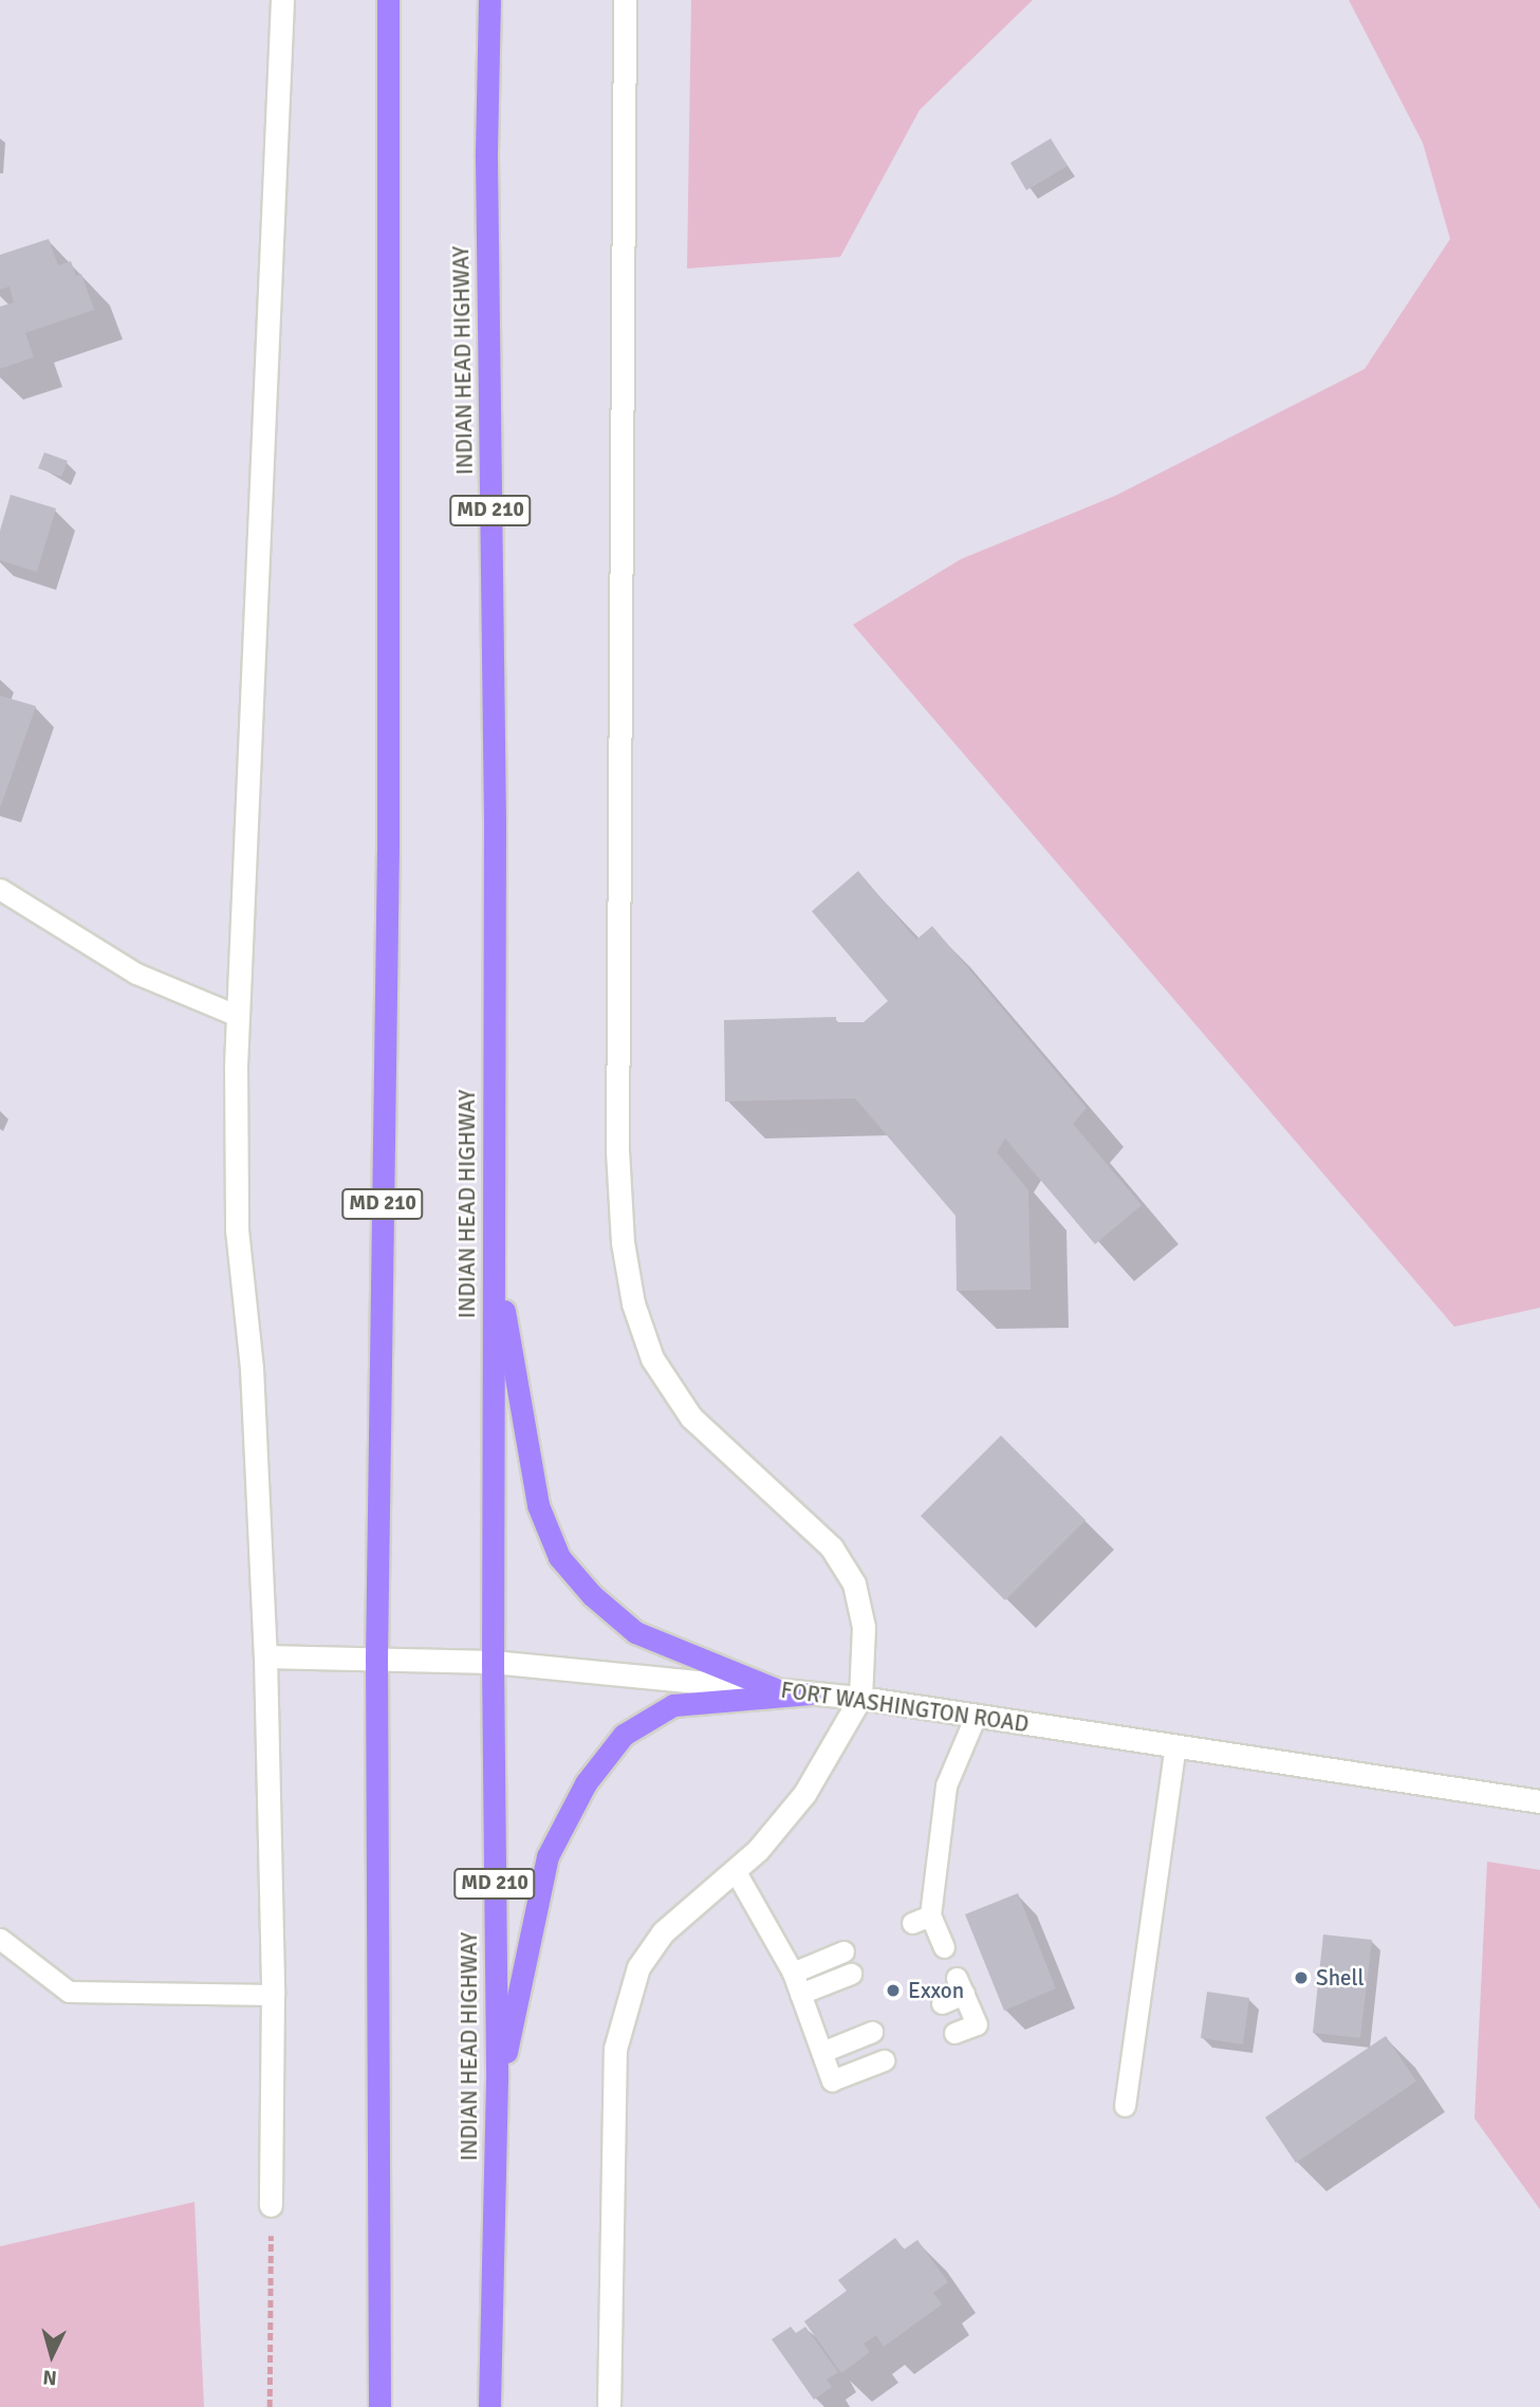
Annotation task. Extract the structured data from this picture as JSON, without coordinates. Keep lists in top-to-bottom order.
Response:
{
  "streets": {
    "highway": ["INDIAN HEAD HIGHWAY", "MD 210"],
    "street": ["FORT WASHINGTON ROAD"]
  },
  "crossings": [
    ["INDIAN HEAD HIGHWAY", "FORT WASHINGTON ROAD"],
    ["MD 210", "FORT WASHINGTON ROAD"]
  ],
  "places": ["Shell", "Exxon"],
  "north": "bottom"
}
